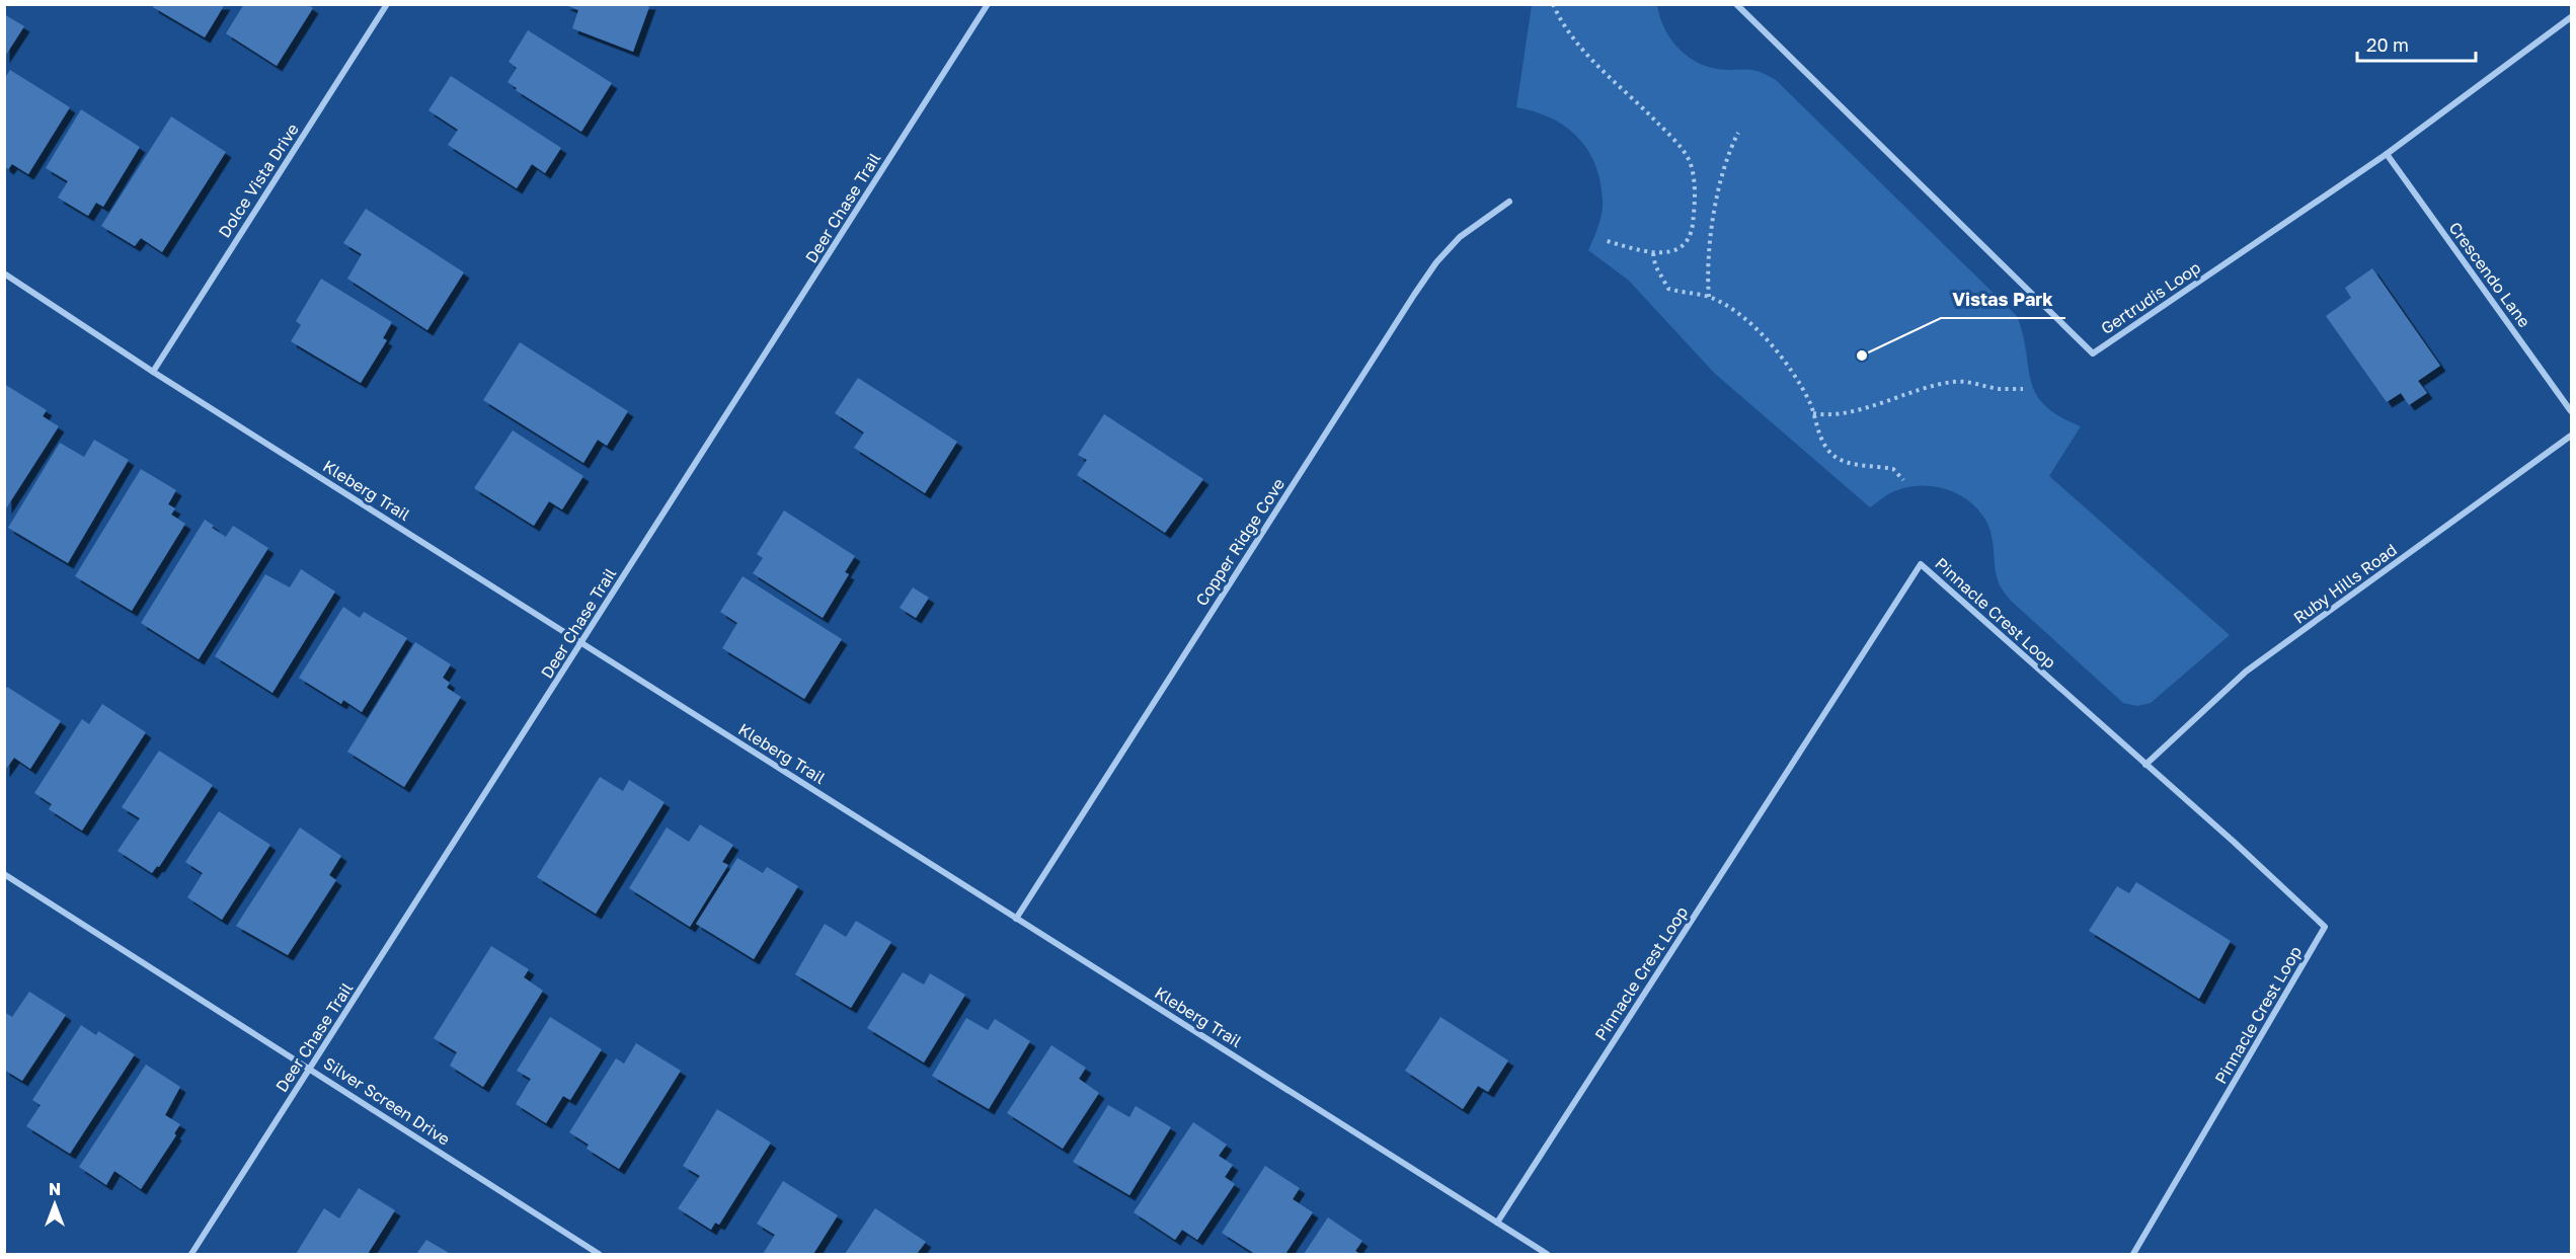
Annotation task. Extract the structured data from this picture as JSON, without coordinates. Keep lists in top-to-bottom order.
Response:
{
  "streets": {
    "street": [
      "Dolce Vista Drive",
      "Deer Chase Trail",
      "Crescendo Lane",
      "Gertrudis Loop",
      "Kleberg Trail",
      "Copper Ridge Cove",
      "Ruby Hills Road",
      "Pinnacle Crest Loop",
      "Silver Screen Drive"
    ]
  },
  "crossings": [
    ["Dolce Vista Drive", "Kleberg Trail"],
    ["Deer Chase Trail", "Kleberg Trail"],
    ["Deer Chase Trail", "Silver Screen Drive"],
    ["Crescendo Lane", "Gertrudis Loop"],
    ["Kleberg Trail", "Copper Ridge Cove"],
    ["Kleberg Trail", "Pinnacle Crest Loop"],
    ["Ruby Hills Road", "Pinnacle Crest Loop"]
  ],
  "places": ["Vistas Park"],
  "scale_bar": "20 m",
  "north": "top"
}
